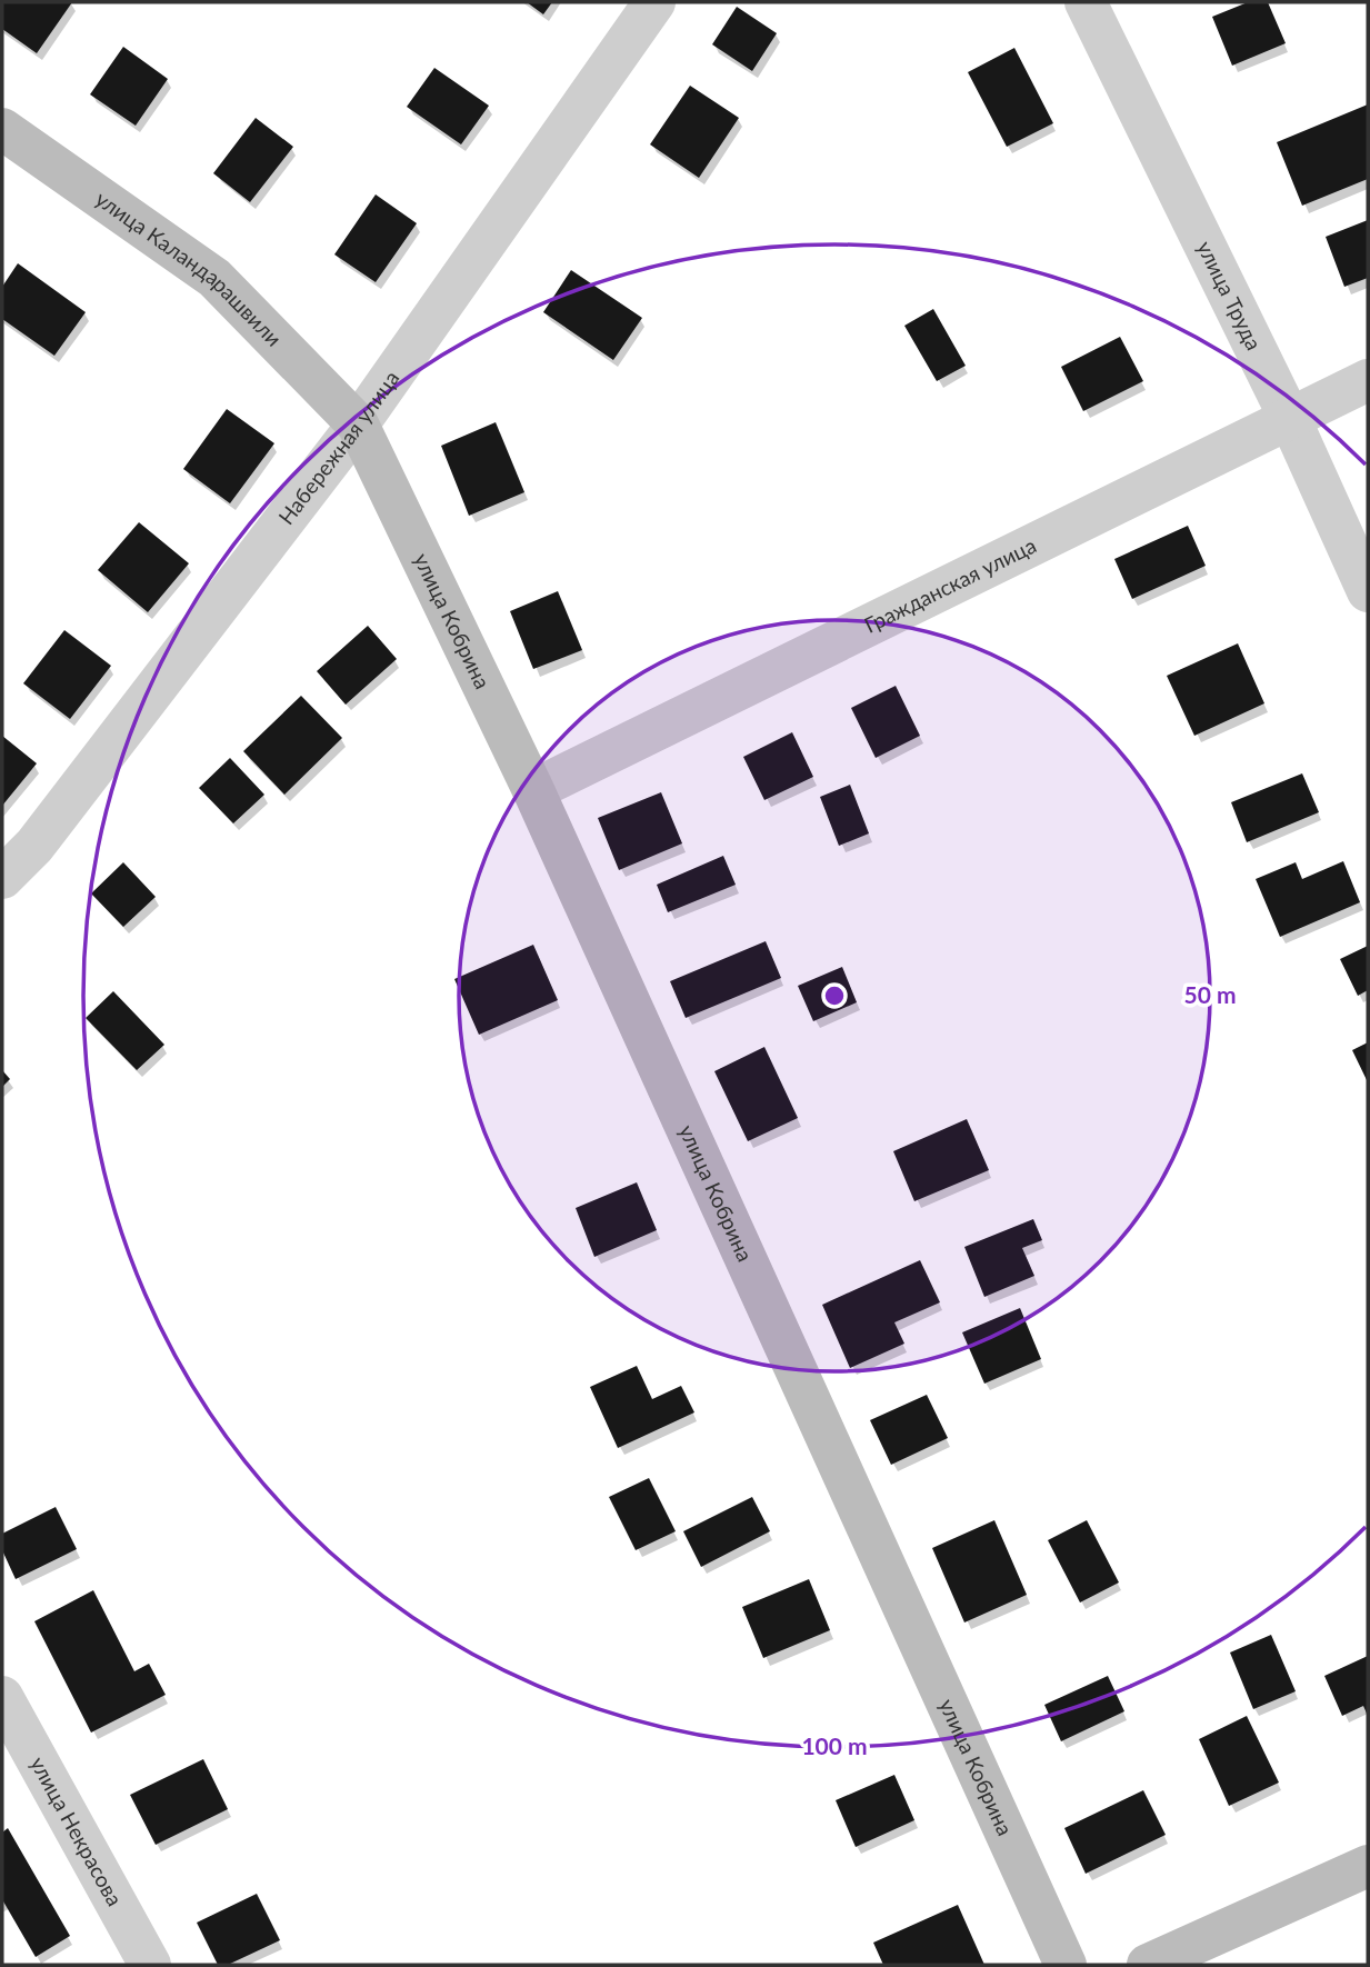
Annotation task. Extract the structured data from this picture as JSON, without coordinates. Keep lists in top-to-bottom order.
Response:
{
  "streets": {
    "main road": ["улица Каландарашвили", "улица Кобрина"],
    "street": [
      "улица Труда",
      "Набережная улица",
      "Гражданская улица",
      "улица Некрасова"
    ]
  },
  "crossings": [
    ["улица Каландарашвили", "Набережная улица"],
    ["улица Каландарашвили", "улица Кобрина"],
    ["улица Труда", "Гражданская улица"],
    ["Набережная улица", "улица Кобрина"],
    ["Гражданская улица", "улица Кобрина"]
  ],
  "rings": ["50 m", "100 m"]
}
